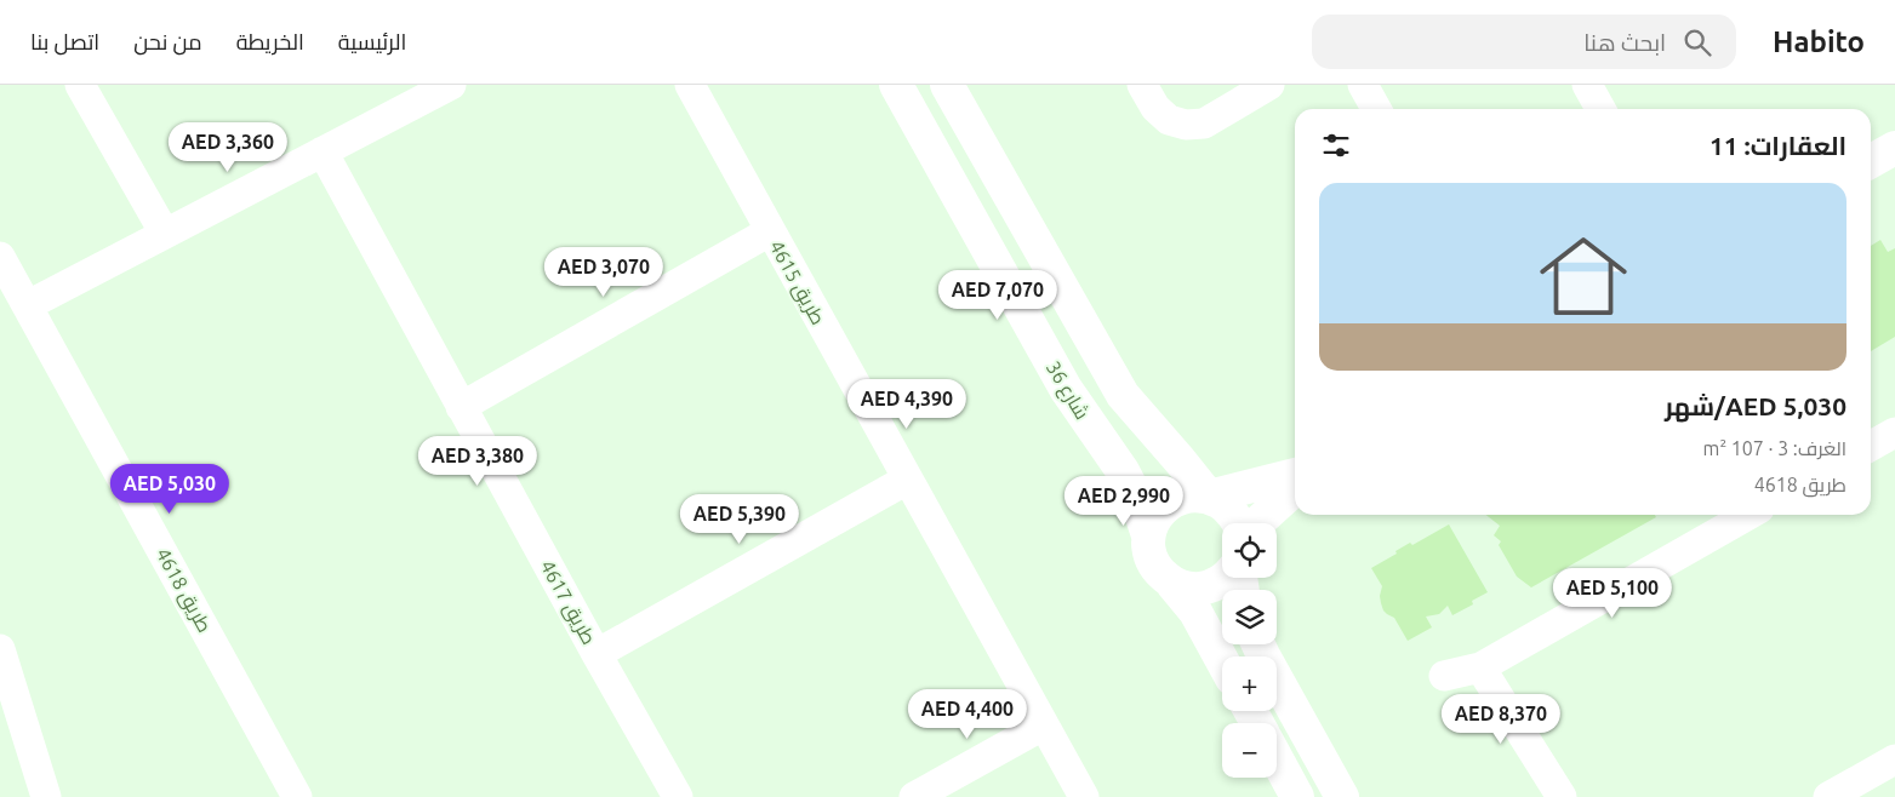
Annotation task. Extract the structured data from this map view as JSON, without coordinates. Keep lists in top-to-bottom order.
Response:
{
  "streets": {
    "street": [
      "طريق 4615",
      "شارع 36",
      "طريق 4618",
      "طريق 4617"
    ]
  },
  "page": {
    "header": "Habito",
    "search": "ابحث هنا",
    "nav": [
      "الرئيسية",
      "الخريطة",
      "من نحن",
      "اتصل بنا"
    ],
    "heading": "العقارات: 11",
    "price": [
      "AED 3,360",
      "AED 3,070",
      "AED 7,070",
      "AED 4,390",
      "AED 3,380",
      "AED 5,030",
      "AED 2,990",
      "AED 5,390",
      "AED 5,100",
      "AED 4,400",
      "AED 8,370"
    ],
    "list": [
      {
        "name": "AED 5,030/شهر",
        "note": "الغرف: 3 · 107 m² · طريق 4618"
      }
    ],
    "map_buttons": ["+", "−"]
  }
}
